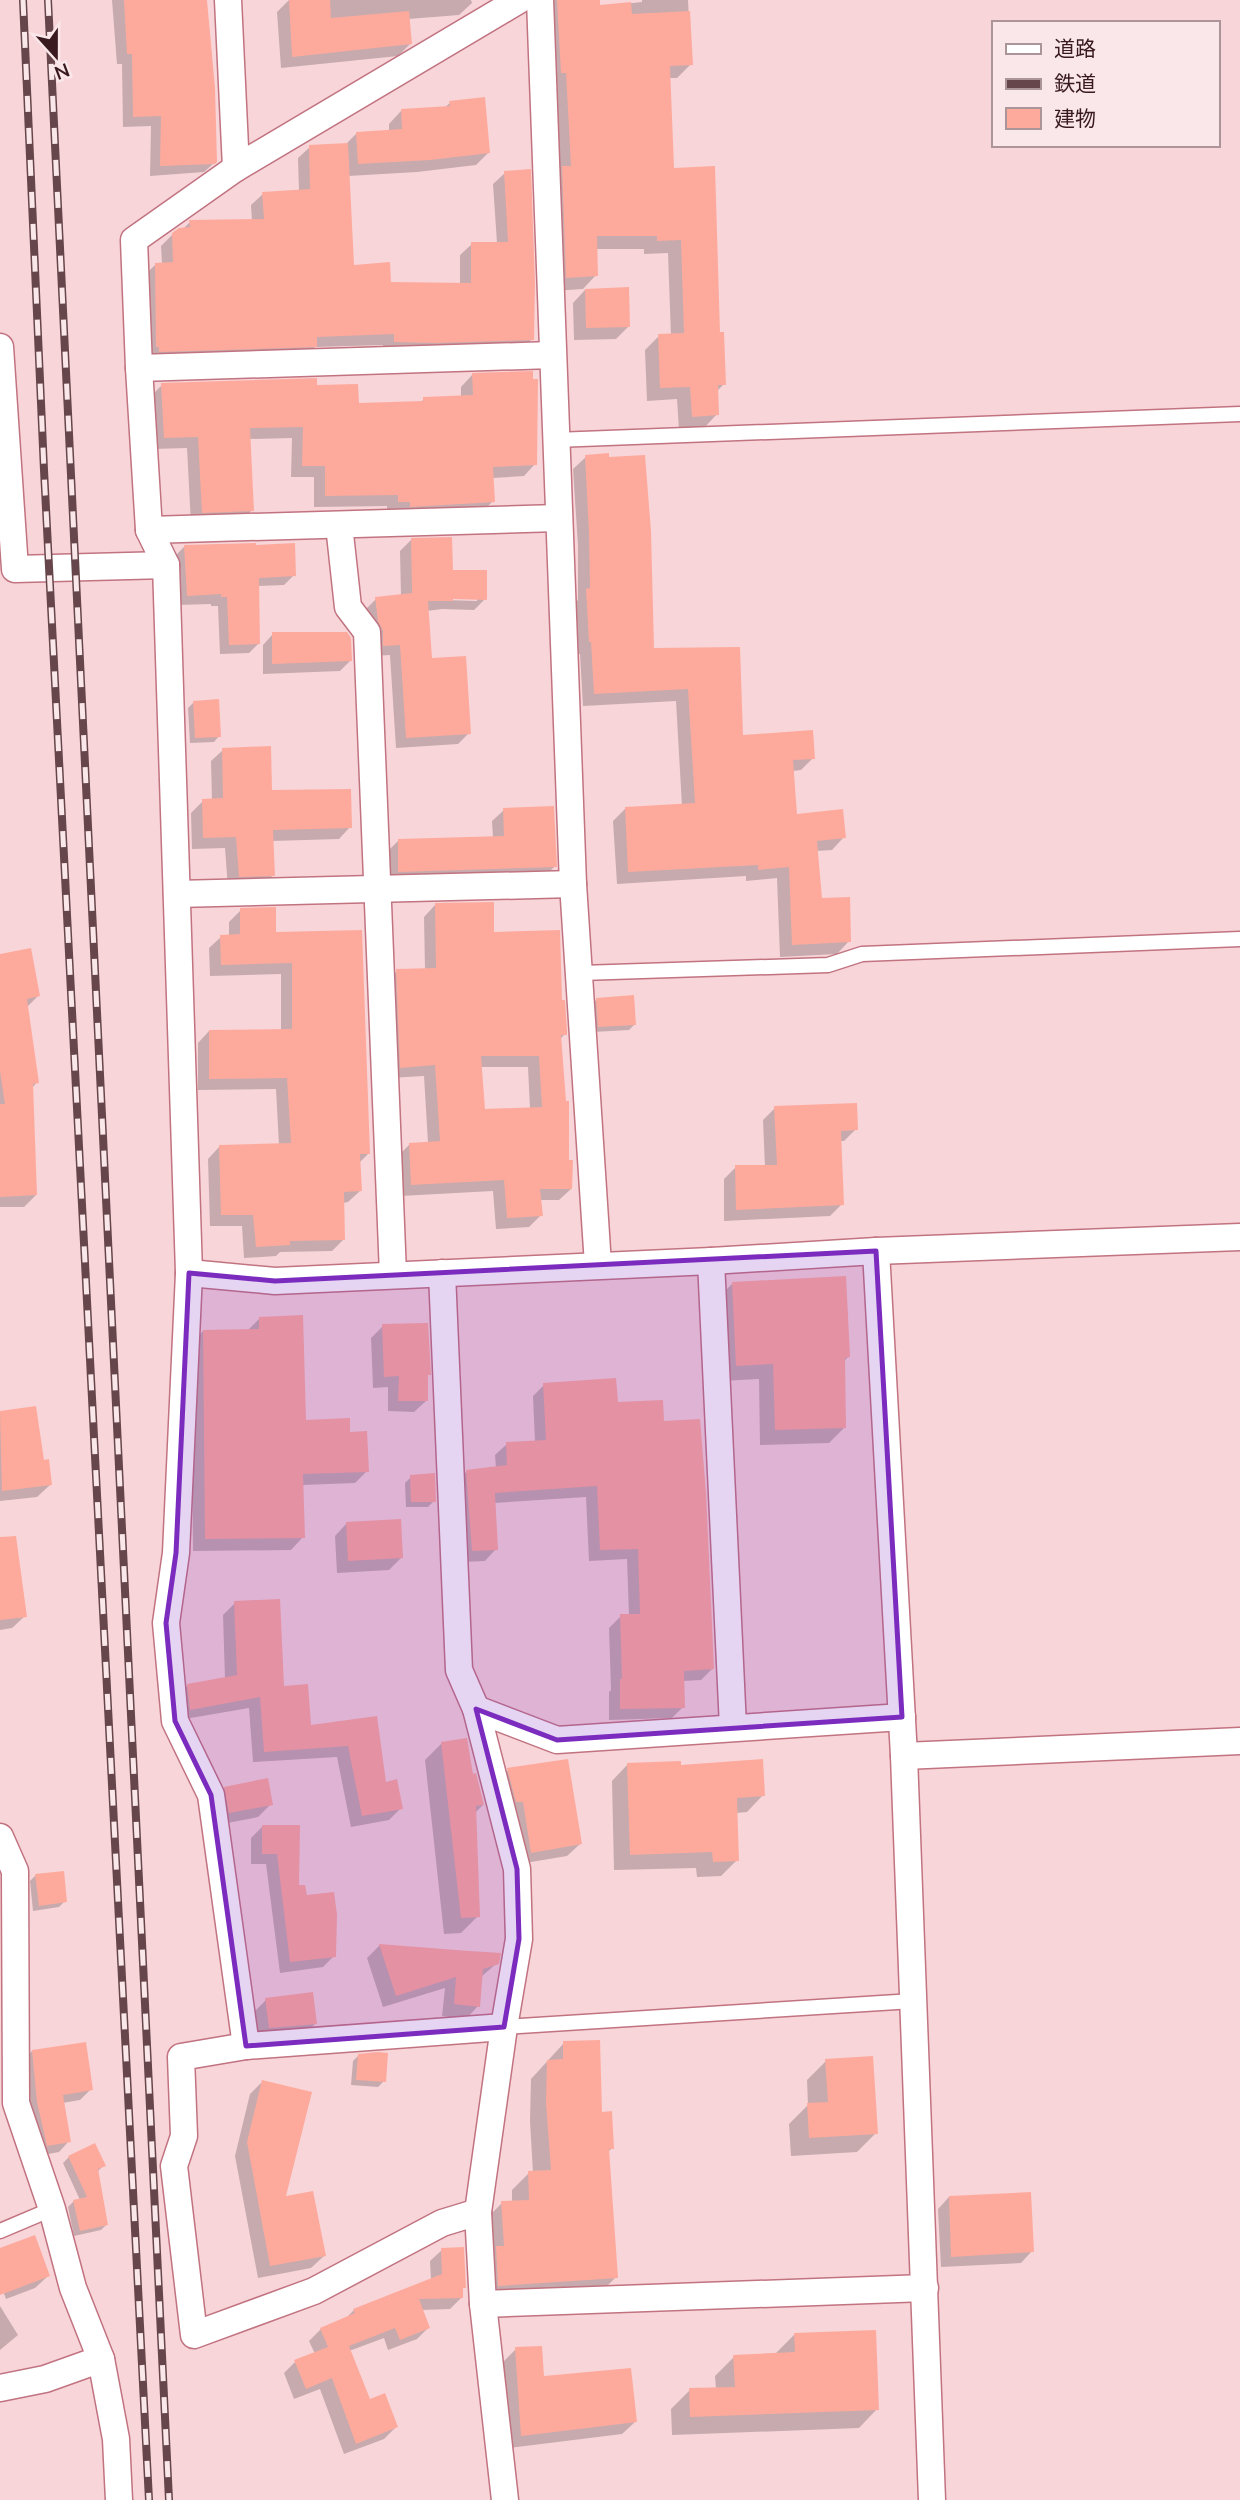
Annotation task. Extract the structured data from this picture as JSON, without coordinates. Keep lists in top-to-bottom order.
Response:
{
  "legend": ["道路", "鉄道", "建物"],
  "north": "bottom"
}
